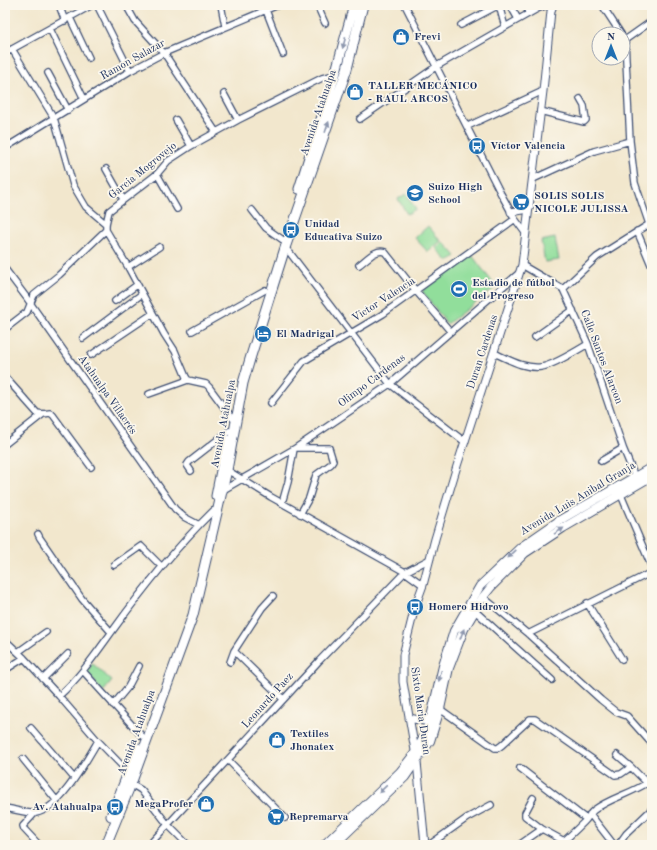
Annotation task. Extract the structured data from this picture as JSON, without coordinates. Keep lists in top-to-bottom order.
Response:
{
  "streets": {
    "highway": ["Avenida Atahualpa"],
    "main road": ["Avenida Luis Anibal Granja"],
    "street": [
      "Ramon Salazar",
      "Garcia Mogrovejo",
      "Victor Valencia",
      "Duran Cardenas",
      "Calle Santos Alarcon",
      "Olimpo Cardenas",
      "Atahualpa Villacrés",
      "Leonardo Paez",
      "Sixto Maria Duran"
    ]
  },
  "crossings": [
    ["Avenida Atahualpa", "Garcia Mogrovejo"],
    ["Avenida Atahualpa", "Olimpo Cardenas"],
    ["Garcia Mogrovejo", "Atahualpa Villacrés"],
    ["Duran Cardenas", "Olimpo Cardenas"],
    ["Duran Cardenas", "Leonardo Paez"],
    ["Duran Cardenas", "Sixto Maria Duran"],
    ["Calle Santos Alarcon", "Avenida Luis Anibal Granja"],
    ["Avenida Luis Anibal Granja", "Sixto Maria Duran"],
    ["Leonardo Paez", "Sixto Maria Duran"]
  ],
  "places": {
    "shop": [
      "Frevi",
      "TALLER MECÁNICO - RAUL ARCOS",
      "Textiles Jhonatex",
      "MegaProfer"
    ],
    "bus stop": [
      "Víctor Valencia",
      "Unidad Educativa Suizo",
      "Homero Hidrovo",
      "Av. Atahualpa"
    ],
    "school or university": ["Suizo High School"],
    "supermarket": ["SOLIS SOLIS NICOLE JULISSA", "Repremarva"],
    "sports": ["Estadio de fútbol del Progreso"],
    "hotel": ["El Madrigal"]
  },
  "north": "top"
}
